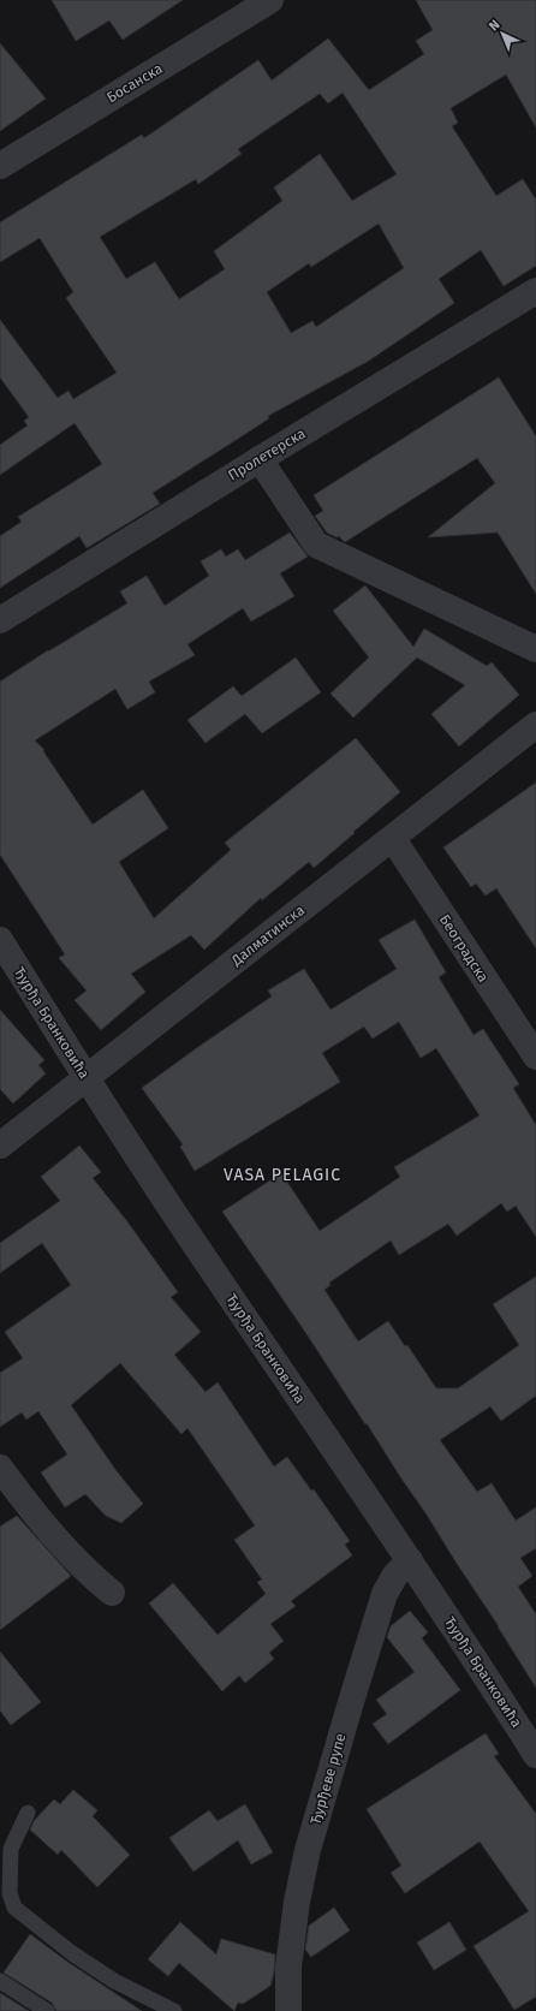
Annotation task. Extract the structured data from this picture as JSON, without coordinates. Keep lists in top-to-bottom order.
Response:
{
  "streets": {
    "street": [
      "Босанска",
      "Пролетерска",
      "Далматинска",
      "Београдска",
      "Ђурђа Бранковића",
      "Ђурђеве рупе"
    ]
  },
  "crossings": [
    ["Далматинска", "Београдска"],
    ["Далматинска", "Ђурђа Бранковића"],
    ["Ђурђа Бранковића", "Ђурђеве рупе"]
  ],
  "districts": ["VASA PELAGIC"],
  "north": "top left"
}
